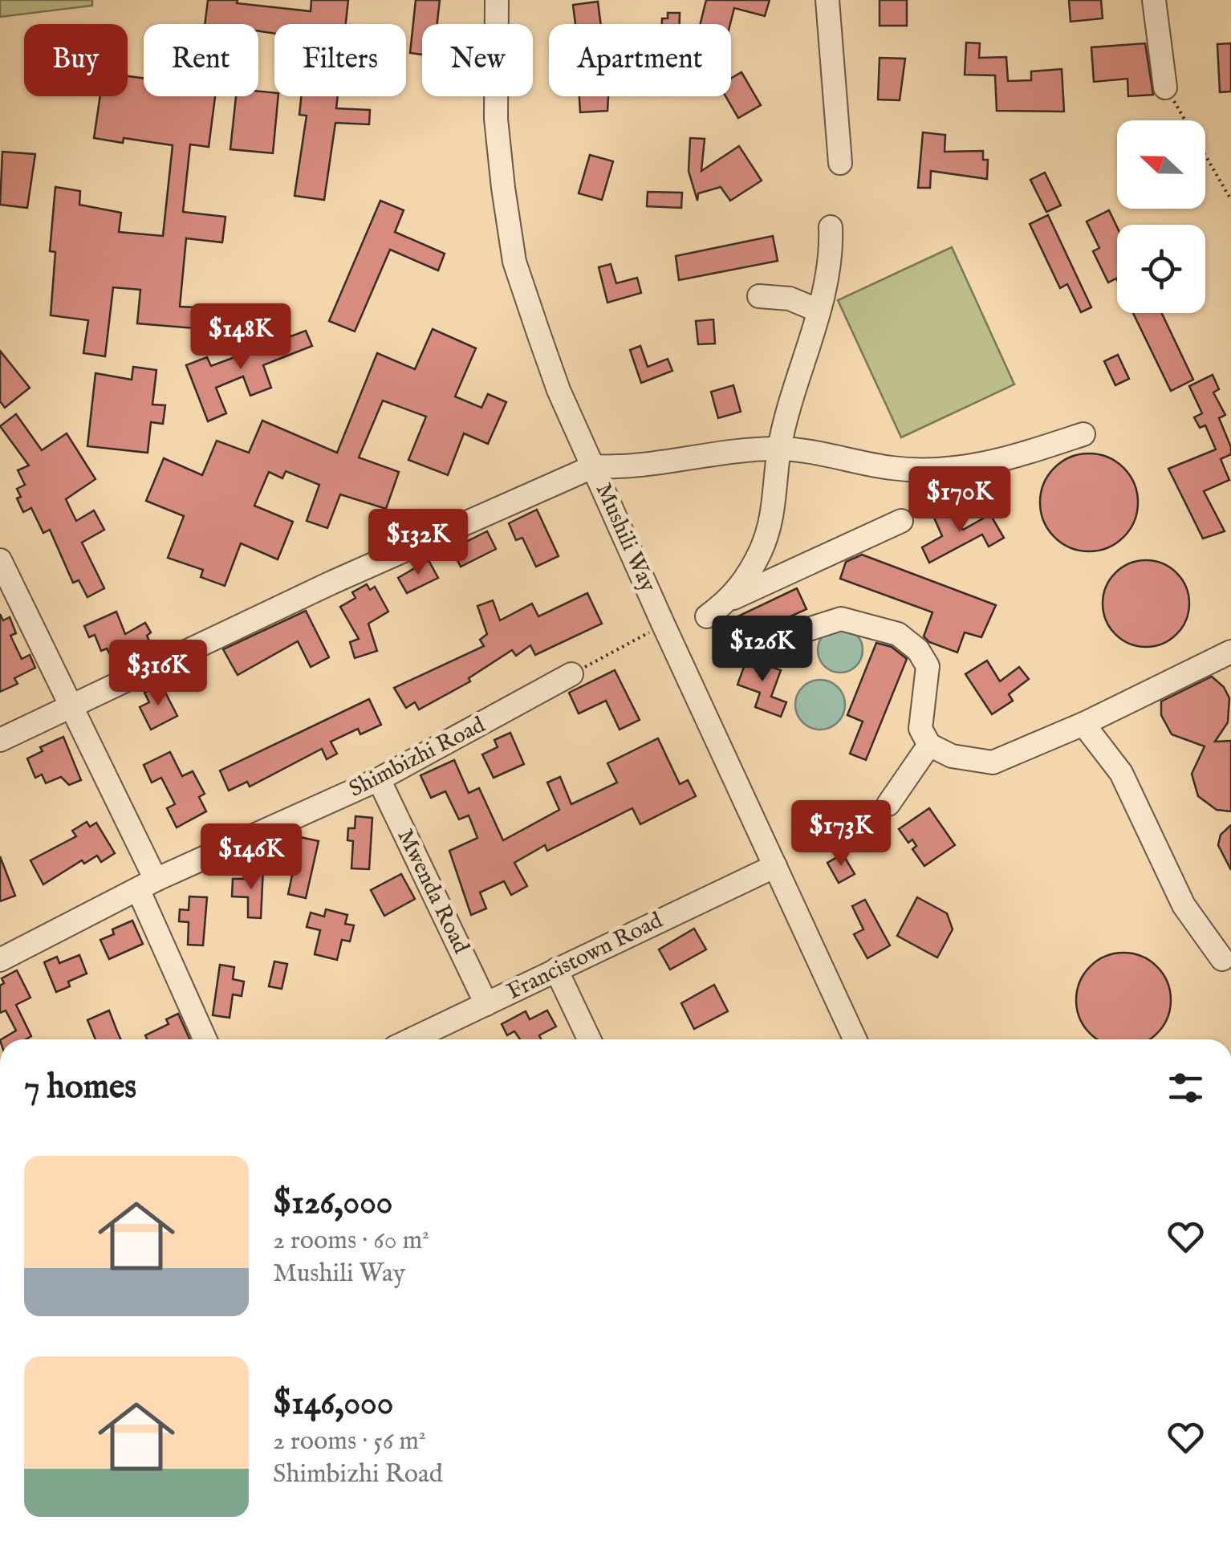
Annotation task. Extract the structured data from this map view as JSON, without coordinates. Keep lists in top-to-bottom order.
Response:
{
  "streets": {
    "street": [
      "Mushili Way",
      "Shimbizhi Road",
      "Mwenda Road",
      "Francistown Road"
    ]
  },
  "crossings": [
    ["Mushili Way", "Francistown Road"],
    ["Shimbizhi Road", "Mwenda Road"],
    ["Mwenda Road", "Francistown Road"]
  ],
  "north": "left",
  "page": {
    "chip": [
      "Buy",
      "Rent",
      "Filters",
      "New",
      "Apartment"
    ],
    "price": [
      "$148K",
      "$170K",
      "$132K",
      "$126K",
      "$316K",
      "$173K",
      "$146K"
    ],
    "heading": "7 homes",
    "list": [
      {
        "name": "$126,000",
        "note": "2 rooms · 60 m² · Mushili Way"
      },
      {
        "name": "$146,000",
        "note": "2 rooms · 56 m² · Shimbizhi Road"
      }
    ]
  }
}
